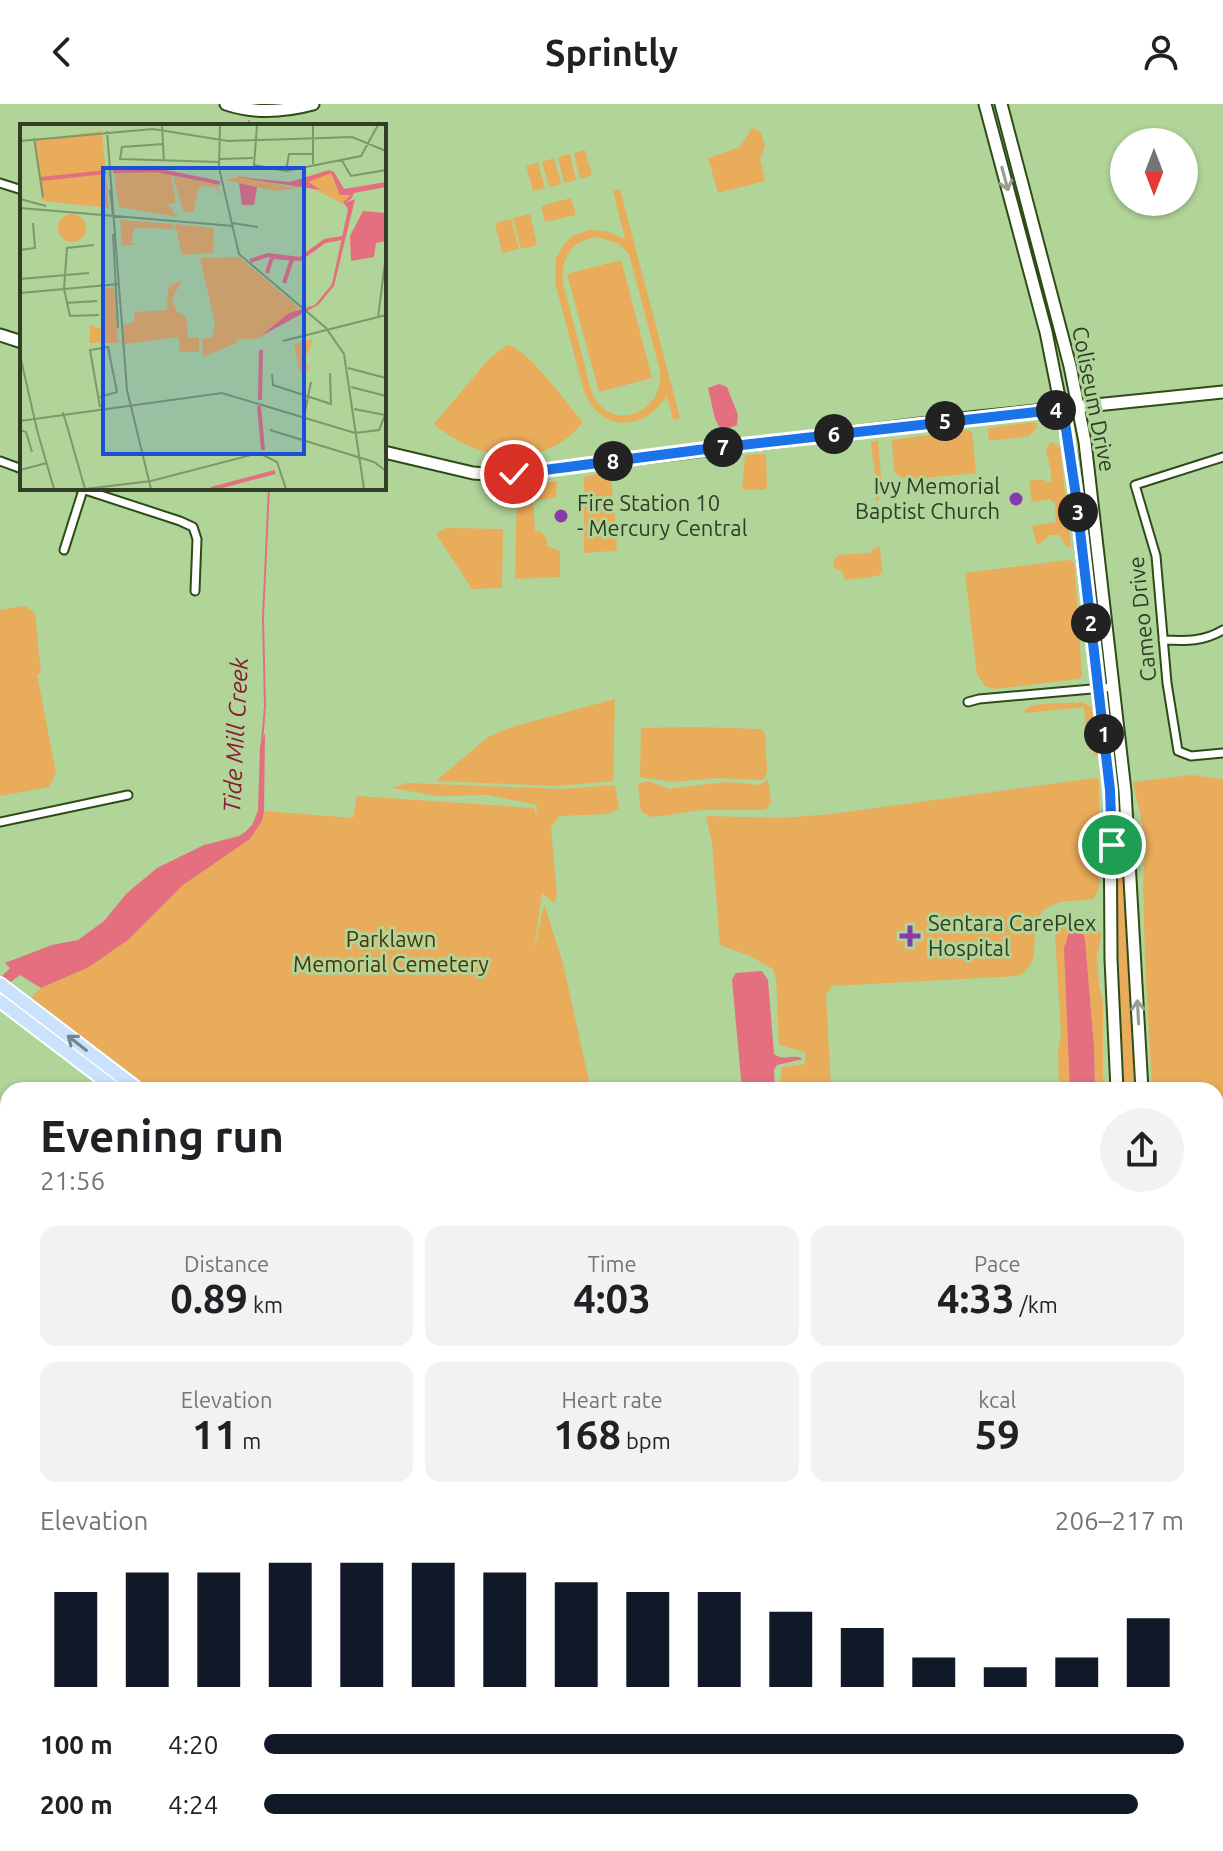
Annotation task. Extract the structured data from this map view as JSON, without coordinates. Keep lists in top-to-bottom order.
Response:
{
  "streets": {
    "street": ["Coliseum Drive", "Cameo Drive"]
  },
  "water": ["Tide Mill Creek"],
  "parks": ["Parklawn Memorial Cemetery"],
  "places": {
    "other": ["Ivy Memorial Baptist Church", "Fire Station 10 - Mercury Central"],
    "health": ["Sentara CarePlex Hospital"]
  },
  "north": "bottom",
  "page": {
    "header": "Sprintly",
    "pins": [
      "4",
      "5",
      "6",
      "7",
      "8",
      "3",
      "2",
      "1"
    ],
    "heading": ["Evening run", "21:56"],
    "stats": [
      ["Distance", "0.89 km"],
      ["Time", "4:03"],
      ["Pace", "4:33 /km"],
      ["Elevation", "11 m"],
      ["Heart rate", "168 bpm"],
      ["kcal", "59"]
    ],
    "chart": ["Elevation", "206–217 m"],
    "list": [
      {
        "name": "100 m",
        "note": "4:20"
      },
      {
        "name": "200 m",
        "note": "4:24"
      }
    ]
  }
}
